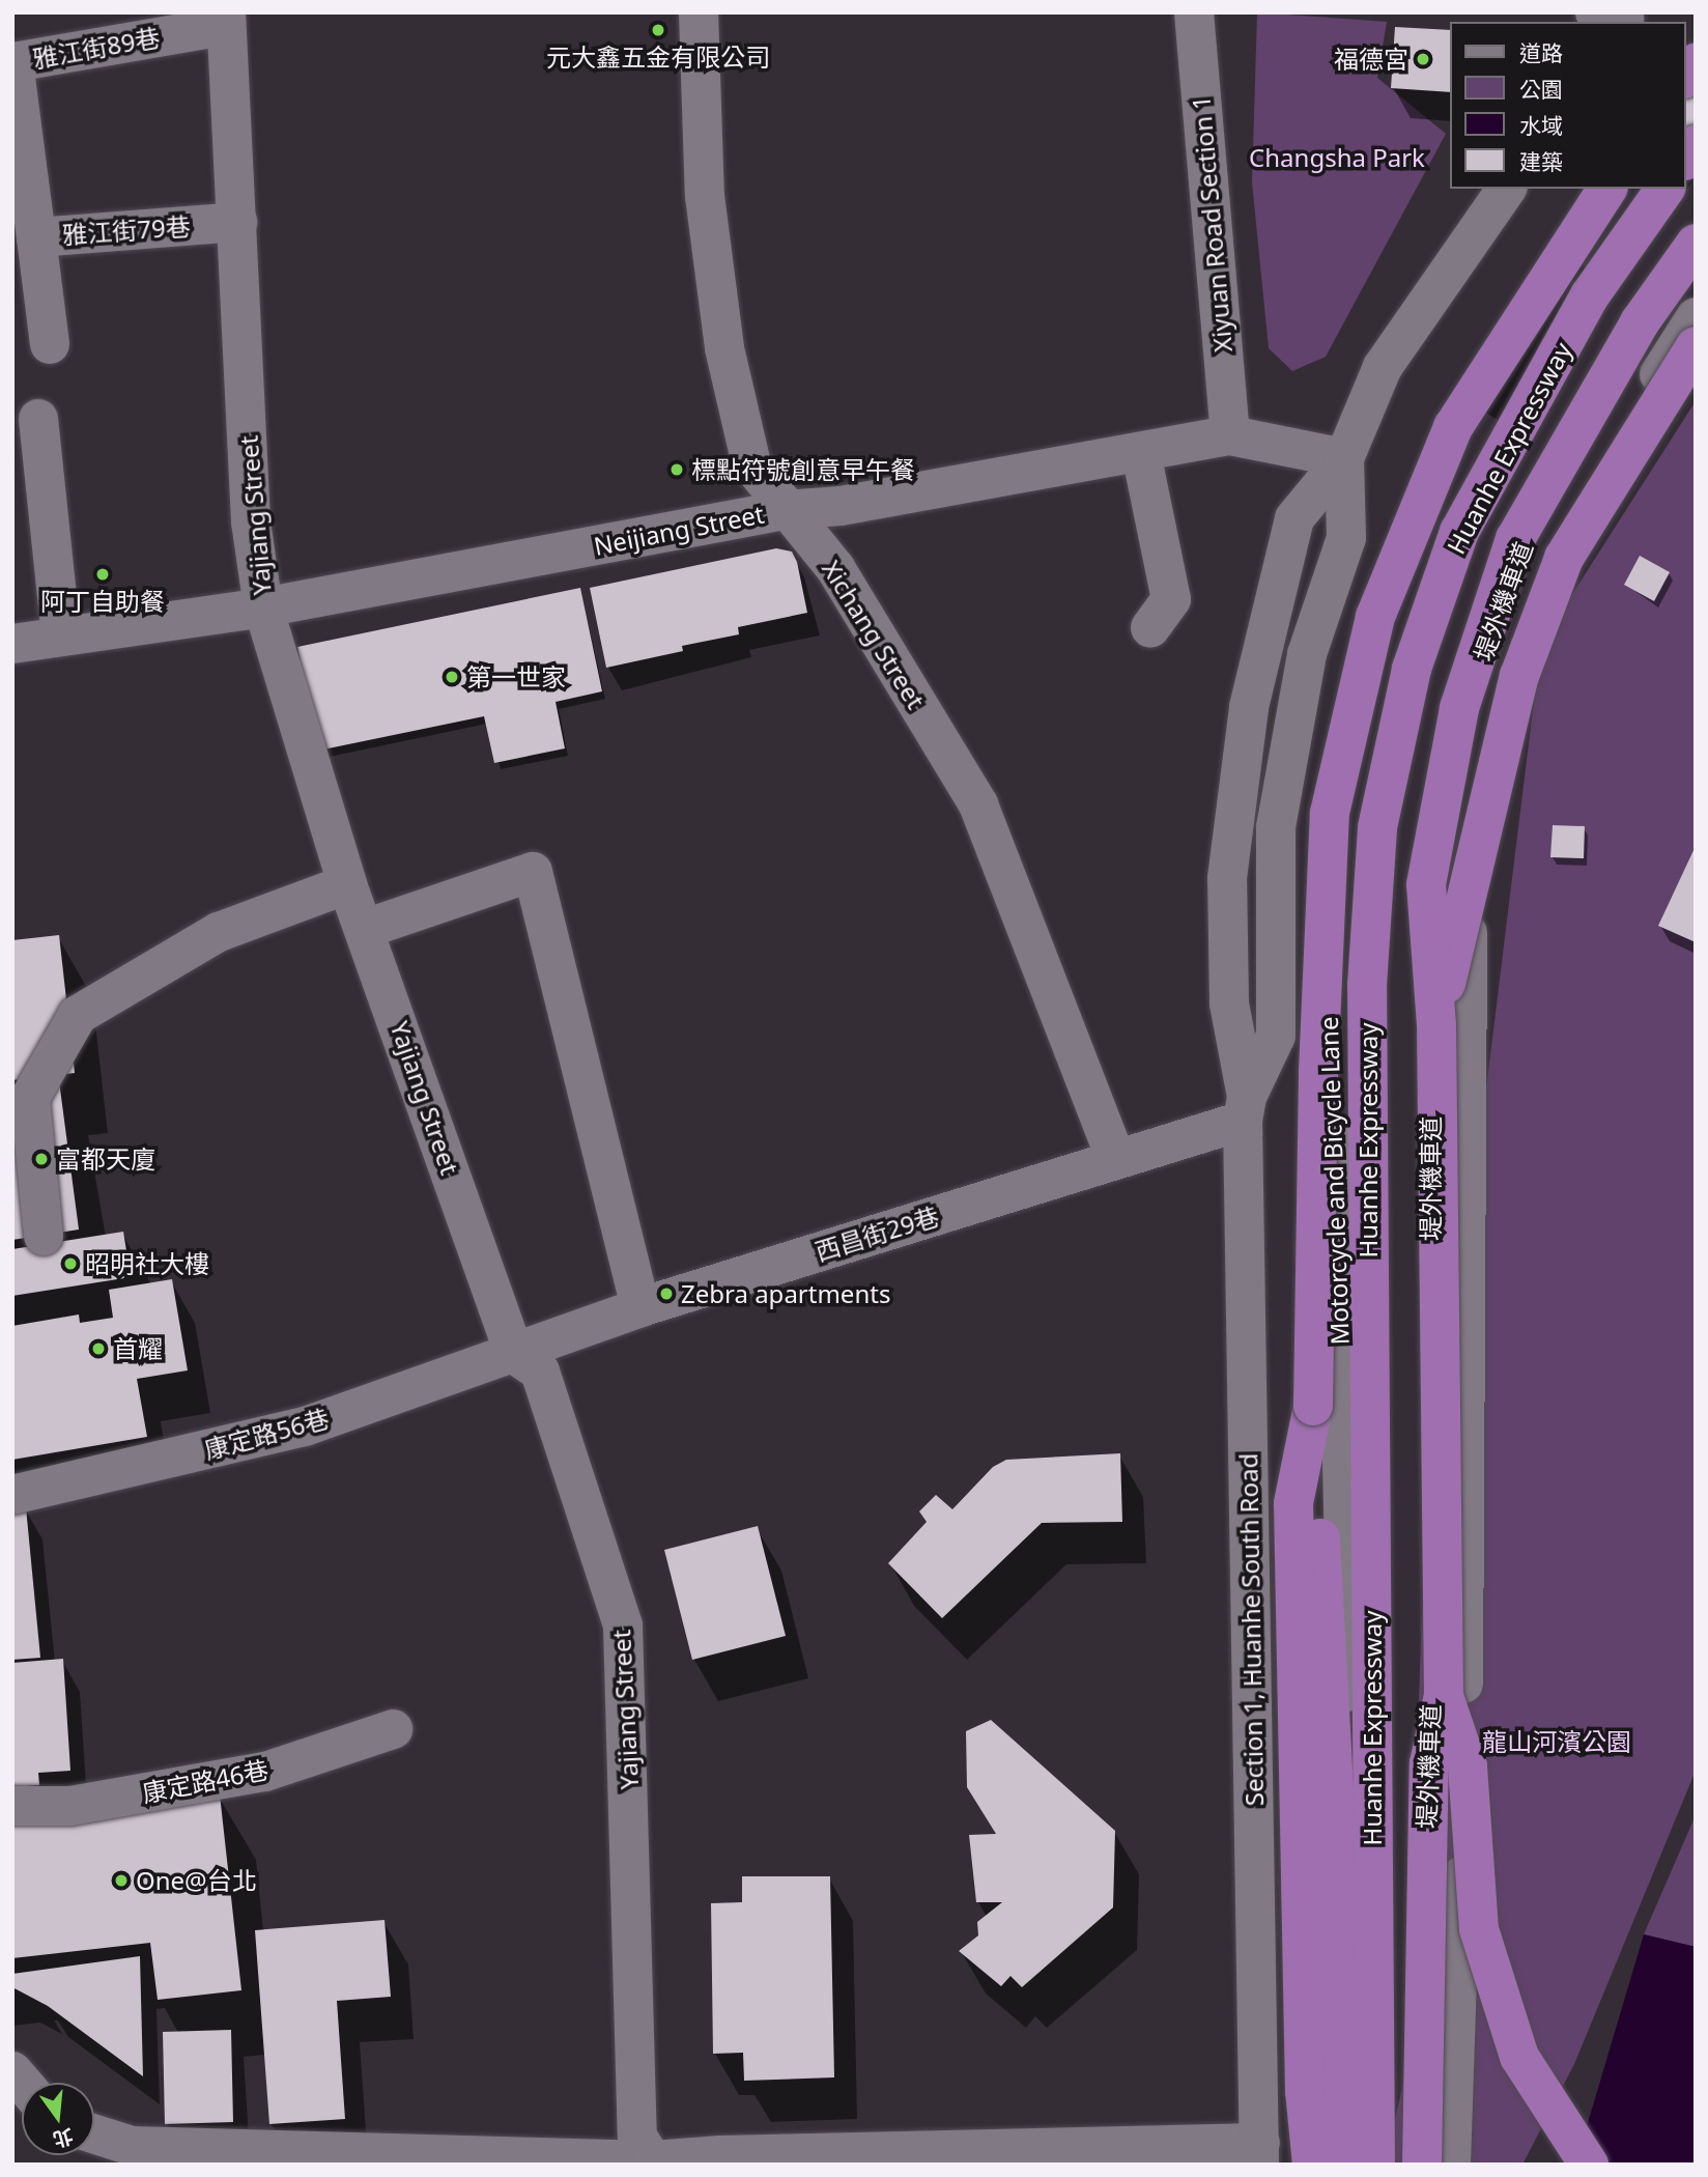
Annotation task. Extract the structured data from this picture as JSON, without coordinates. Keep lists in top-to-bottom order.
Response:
{
  "streets": {
    "highway": ["Huanhe Expressway"],
    "street": [
      "雅江街89巷",
      "Xiyuan Road Section 1",
      "雅江街79巷",
      "Yajiang Street",
      "Neijiang Street",
      "堤外機車道",
      "Xichang Street",
      "Motorcycle and Bicycle Lane",
      "西昌街29巷",
      "康定路56巷",
      "Section 1, Huanhe South Road",
      "康定路46巷"
    ]
  },
  "crossings": [
    ["雅江街89巷", "雅江街79巷"],
    ["雅江街89巷", "Yajiang Street"],
    ["Xiyuan Road Section 1", "Neijiang Street"],
    ["雅江街79巷", "Yajiang Street"],
    ["Yajiang Street", "Neijiang Street"],
    ["Yajiang Street", "西昌街29巷"],
    ["Yajiang Street", "康定路56巷"],
    ["Neijiang Street", "Xichang Street"],
    ["Neijiang Street", "Section 1, Huanhe South Road"],
    ["Xichang Street", "西昌街29巷"],
    ["Motorcycle and Bicycle Lane", "Section 1, Huanhe South Road"],
    ["西昌街29巷", "康定路56巷"],
    ["西昌街29巷", "Section 1, Huanhe South Road"]
  ],
  "parks": ["Changsha Park", "龍山河濱公園"],
  "places": [
    "元大鑫五金有限公司",
    "福德宮",
    "標點符號創意早午餐",
    "阿丁自助餐",
    "第一世家",
    "富都天廈",
    "昭明社大樓",
    "Zebra apartments",
    "首耀",
    "One@台北"
  ],
  "legend": [
    "道路",
    "公園",
    "水域",
    "建築"
  ],
  "north": "bottom"
}
